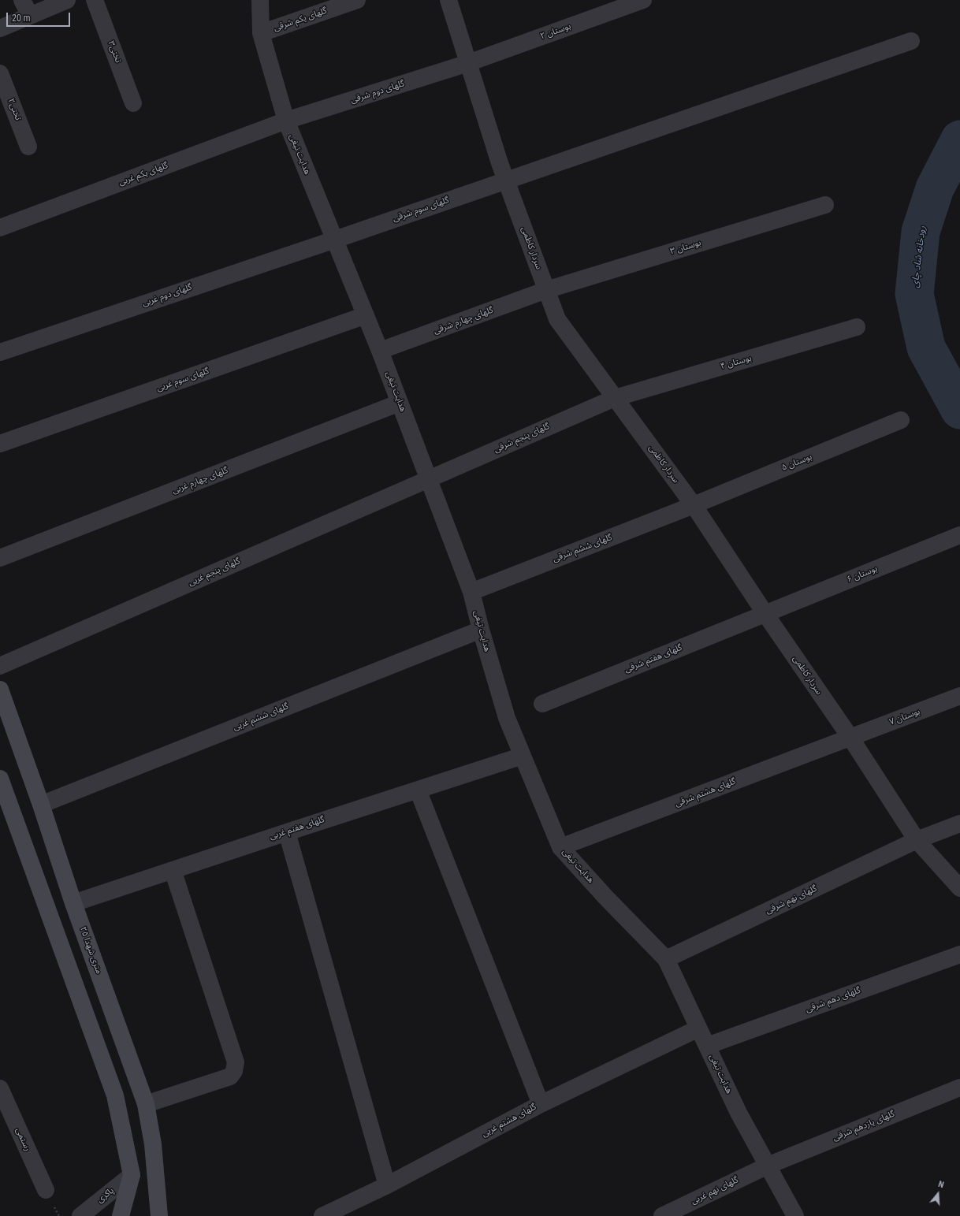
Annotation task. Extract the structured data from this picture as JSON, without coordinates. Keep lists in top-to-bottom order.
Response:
{
  "streets": {
    "main road": ["۲۵ متری شهدا"],
    "street": [
      "گلهای یکم شرقی",
      "بوستان ۲",
      "تختی۳",
      "گلهای دوم شرقی",
      "تختی۲",
      "هدایت تیغی",
      "گلهای یکم غربی",
      "گلهای سوم شرقی",
      "بوستان ۳",
      "سردار کاظمی",
      "گلهای دوم غربی",
      "گلهای چهارم شرقی",
      "بوستان ۴",
      "گلهای سوم غربی",
      "گلهای پنجم شرقی",
      "بوستان ۵",
      "گلهای چهارم غربی",
      "گلهای ششم شرقی",
      "گلهای پنجم غربی",
      "بوستان ۶",
      "گلهای هفتم شرقی",
      "گلهای ششم غربی",
      "بوستان ۷",
      "گلهای هشتم شرقی",
      "گلهای هفتم غربی",
      "گلهای نهم شرقی",
      "گلهای دهم شرقی",
      "گلهای هشتم غربی",
      "گلهای یازدهم شرقی",
      "رستمی",
      "گلهای نهم غربی",
      "پاکزی"
    ]
  },
  "crossings": [
    ["گلهای یکم شرقی", "هدایت تیغی"],
    ["بوستان ۲", "گلهای دوم شرقی"],
    ["بوستان ۲", "سردار کاظمی"],
    ["گلهای دوم شرقی", "هدایت تیغی"],
    ["گلهای دوم شرقی", "گلهای یکم غربی"],
    ["گلهای دوم شرقی", "سردار کاظمی"],
    ["هدایت تیغی", "گلهای یکم غربی"],
    ["هدایت تیغی", "گلهای سوم شرقی"],
    ["هدایت تیغی", "گلهای دوم غربی"],
    ["هدایت تیغی", "گلهای چهارم شرقی"],
    ["هدایت تیغی", "گلهای سوم غربی"],
    ["هدایت تیغی", "گلهای پنجم شرقی"],
    ["هدایت تیغی", "گلهای چهارم غربی"],
    ["هدایت تیغی", "گلهای ششم شرقی"],
    ["هدایت تیغی", "گلهای پنجم غربی"],
    ["هدایت تیغی", "گلهای ششم غربی"],
    ["هدایت تیغی", "گلهای هشتم شرقی"],
    ["هدایت تیغی", "گلهای هفتم غربی"],
    ["هدایت تیغی", "گلهای نهم شرقی"],
    ["هدایت تیغی", "گلهای دهم شرقی"],
    ["هدایت تیغی", "گلهای هشتم غربی"],
    ["هدایت تیغی", "گلهای یازدهم شرقی"],
    ["هدایت تیغی", "گلهای نهم غربی"],
    ["گلهای سوم شرقی", "سردار کاظمی"],
    ["گلهای سوم شرقی", "گلهای دوم غربی"],
    ["بوستان ۳", "سردار کاظمی"],
    ["بوستان ۳", "گلهای چهارم شرقی"],
    ["سردار کاظمی", "گلهای چهارم شرقی"],
    ["سردار کاظمی", "بوستان ۴"],
    ["سردار کاظمی", "گلهای پنجم شرقی"],
    ["سردار کاظمی", "بوستان ۵"],
    ["سردار کاظمی", "گلهای ششم شرقی"],
    ["سردار کاظمی", "بوستان ۶"],
    ["سردار کاظمی", "گلهای هفتم شرقی"],
    ["سردار کاظمی", "بوستان ۷"],
    ["سردار کاظمی", "گلهای هشتم شرقی"],
    ["سردار کاظمی", "گلهای نهم شرقی"],
    ["بوستان ۴", "گلهای پنجم شرقی"],
    ["گلهای پنجم شرقی", "گلهای پنجم غربی"],
    ["بوستان ۵", "گلهای ششم شرقی"],
    ["بوستان ۶", "گلهای هفتم شرقی"],
    ["گلهای ششم غربی", "۲۵ متری شهدا"],
    ["بوستان ۷", "گلهای هشتم شرقی"],
    ["گلهای هفتم غربی", "۲۵ متری شهدا"],
    ["گلهای یازدهم شرقی", "گلهای نهم غربی"]
  ],
  "water": ["رودخانه شاد چای"],
  "scale_bar": "20 m",
  "north": "top"
}
